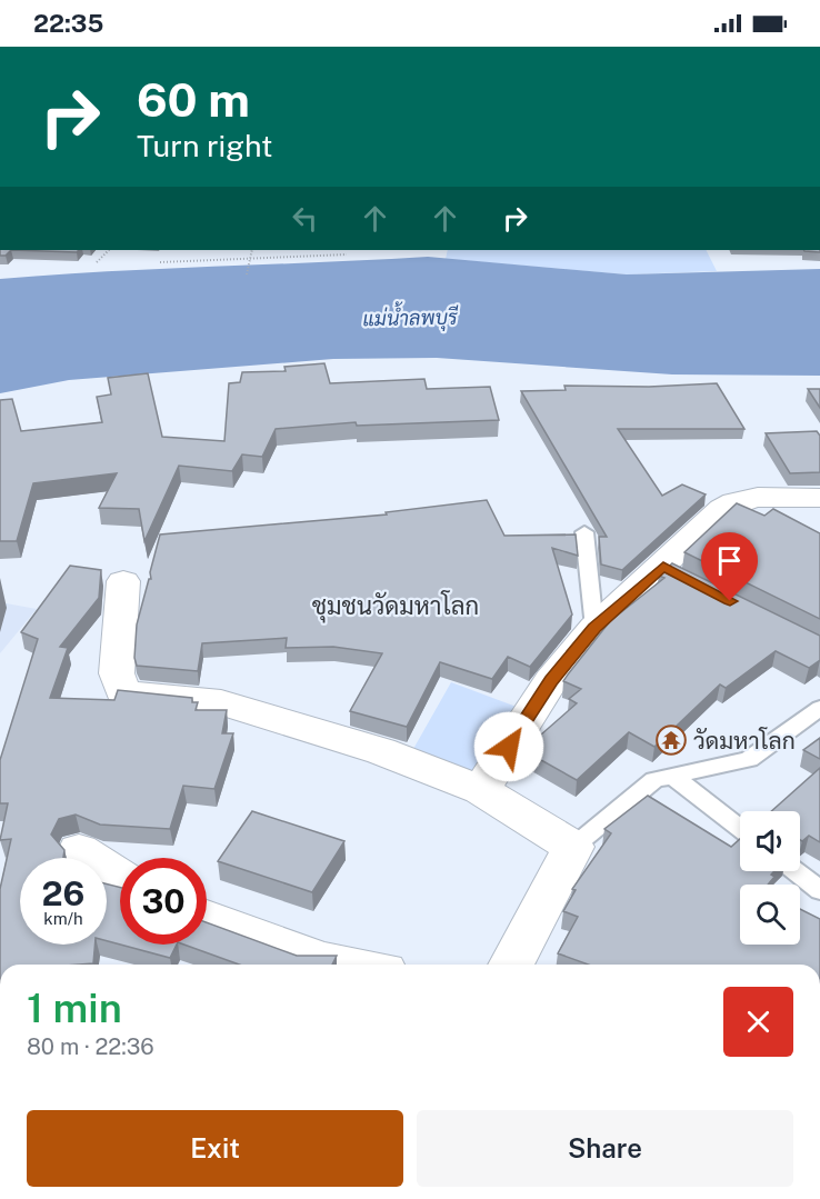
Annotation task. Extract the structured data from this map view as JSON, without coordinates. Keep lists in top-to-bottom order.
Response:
{
  "districts": ["ชุมชนวัดมหาโลก"],
  "water": ["แม่น้ำลพบุรี"],
  "places": {
    "temple": ["วัดมหาโลก"]
  },
  "page": {
    "status": "22:35",
    "turn": ["60 m", "Turn right"],
    "speed": "26 km/h",
    "limit": "30",
    "heading": ["1 min", "80 m · 22:36"],
    "buttons": ["Exit", "Share"]
  }
}
